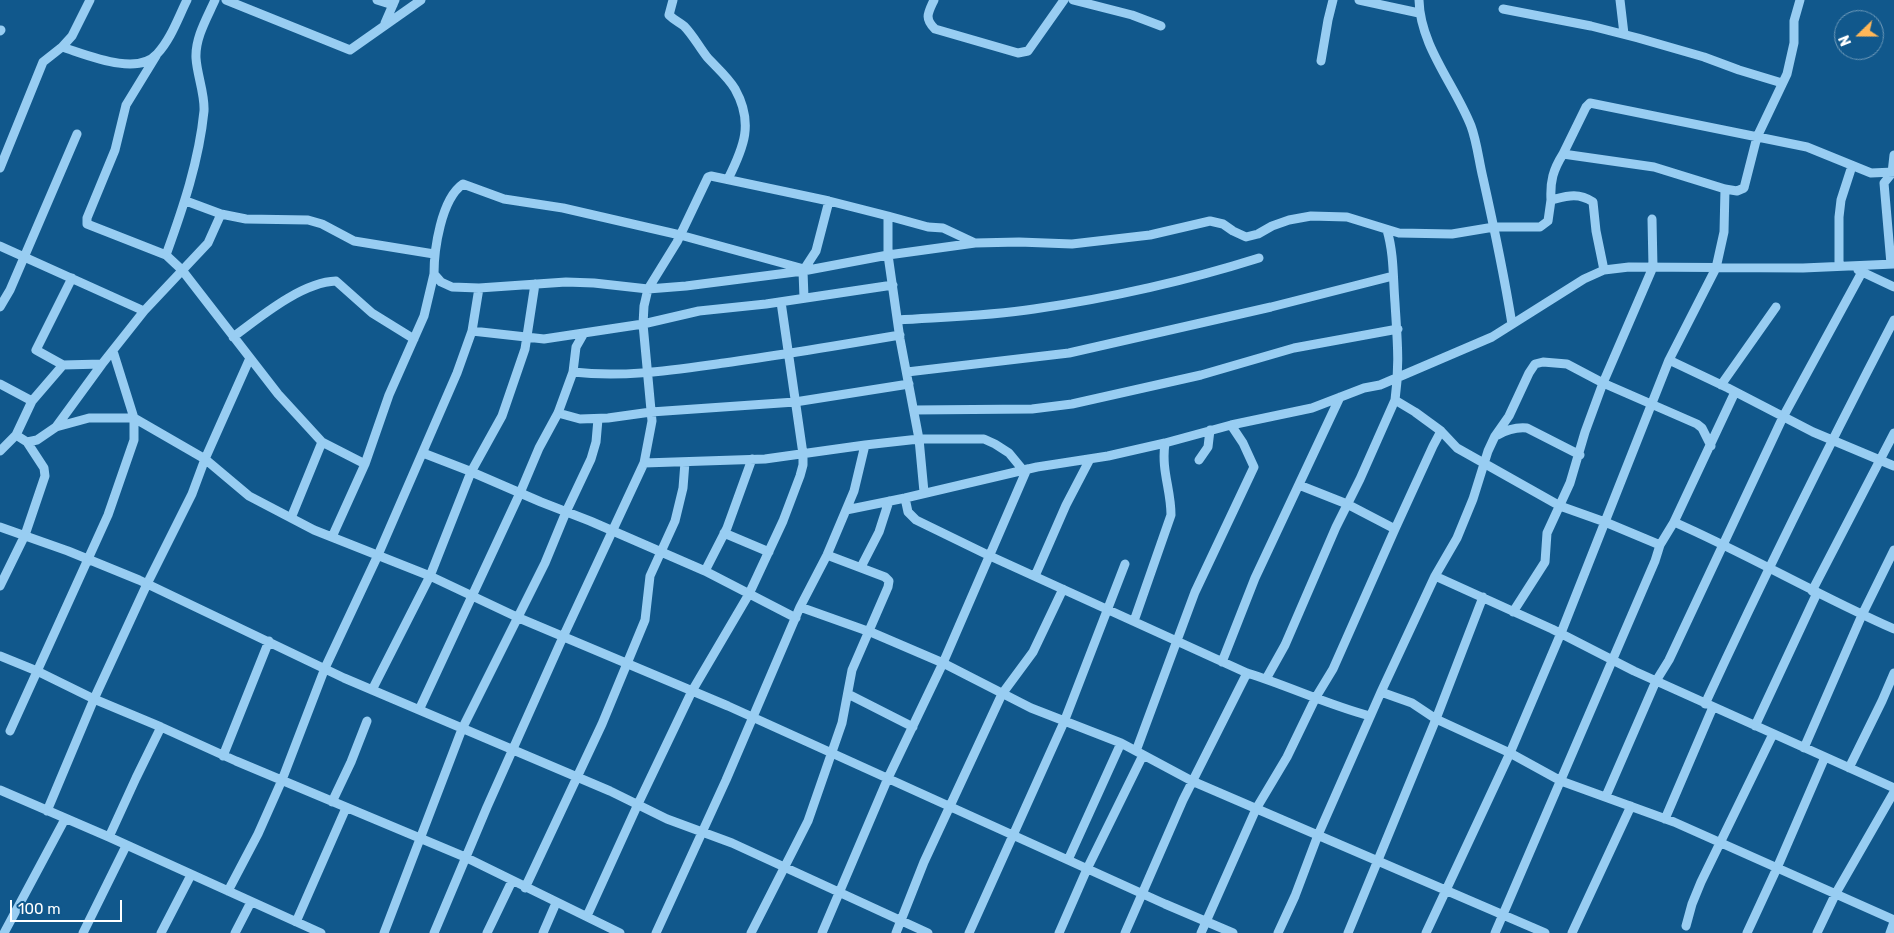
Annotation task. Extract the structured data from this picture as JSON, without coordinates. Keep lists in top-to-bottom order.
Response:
{
  "scale_bar": "100 m",
  "north": "left"
}
